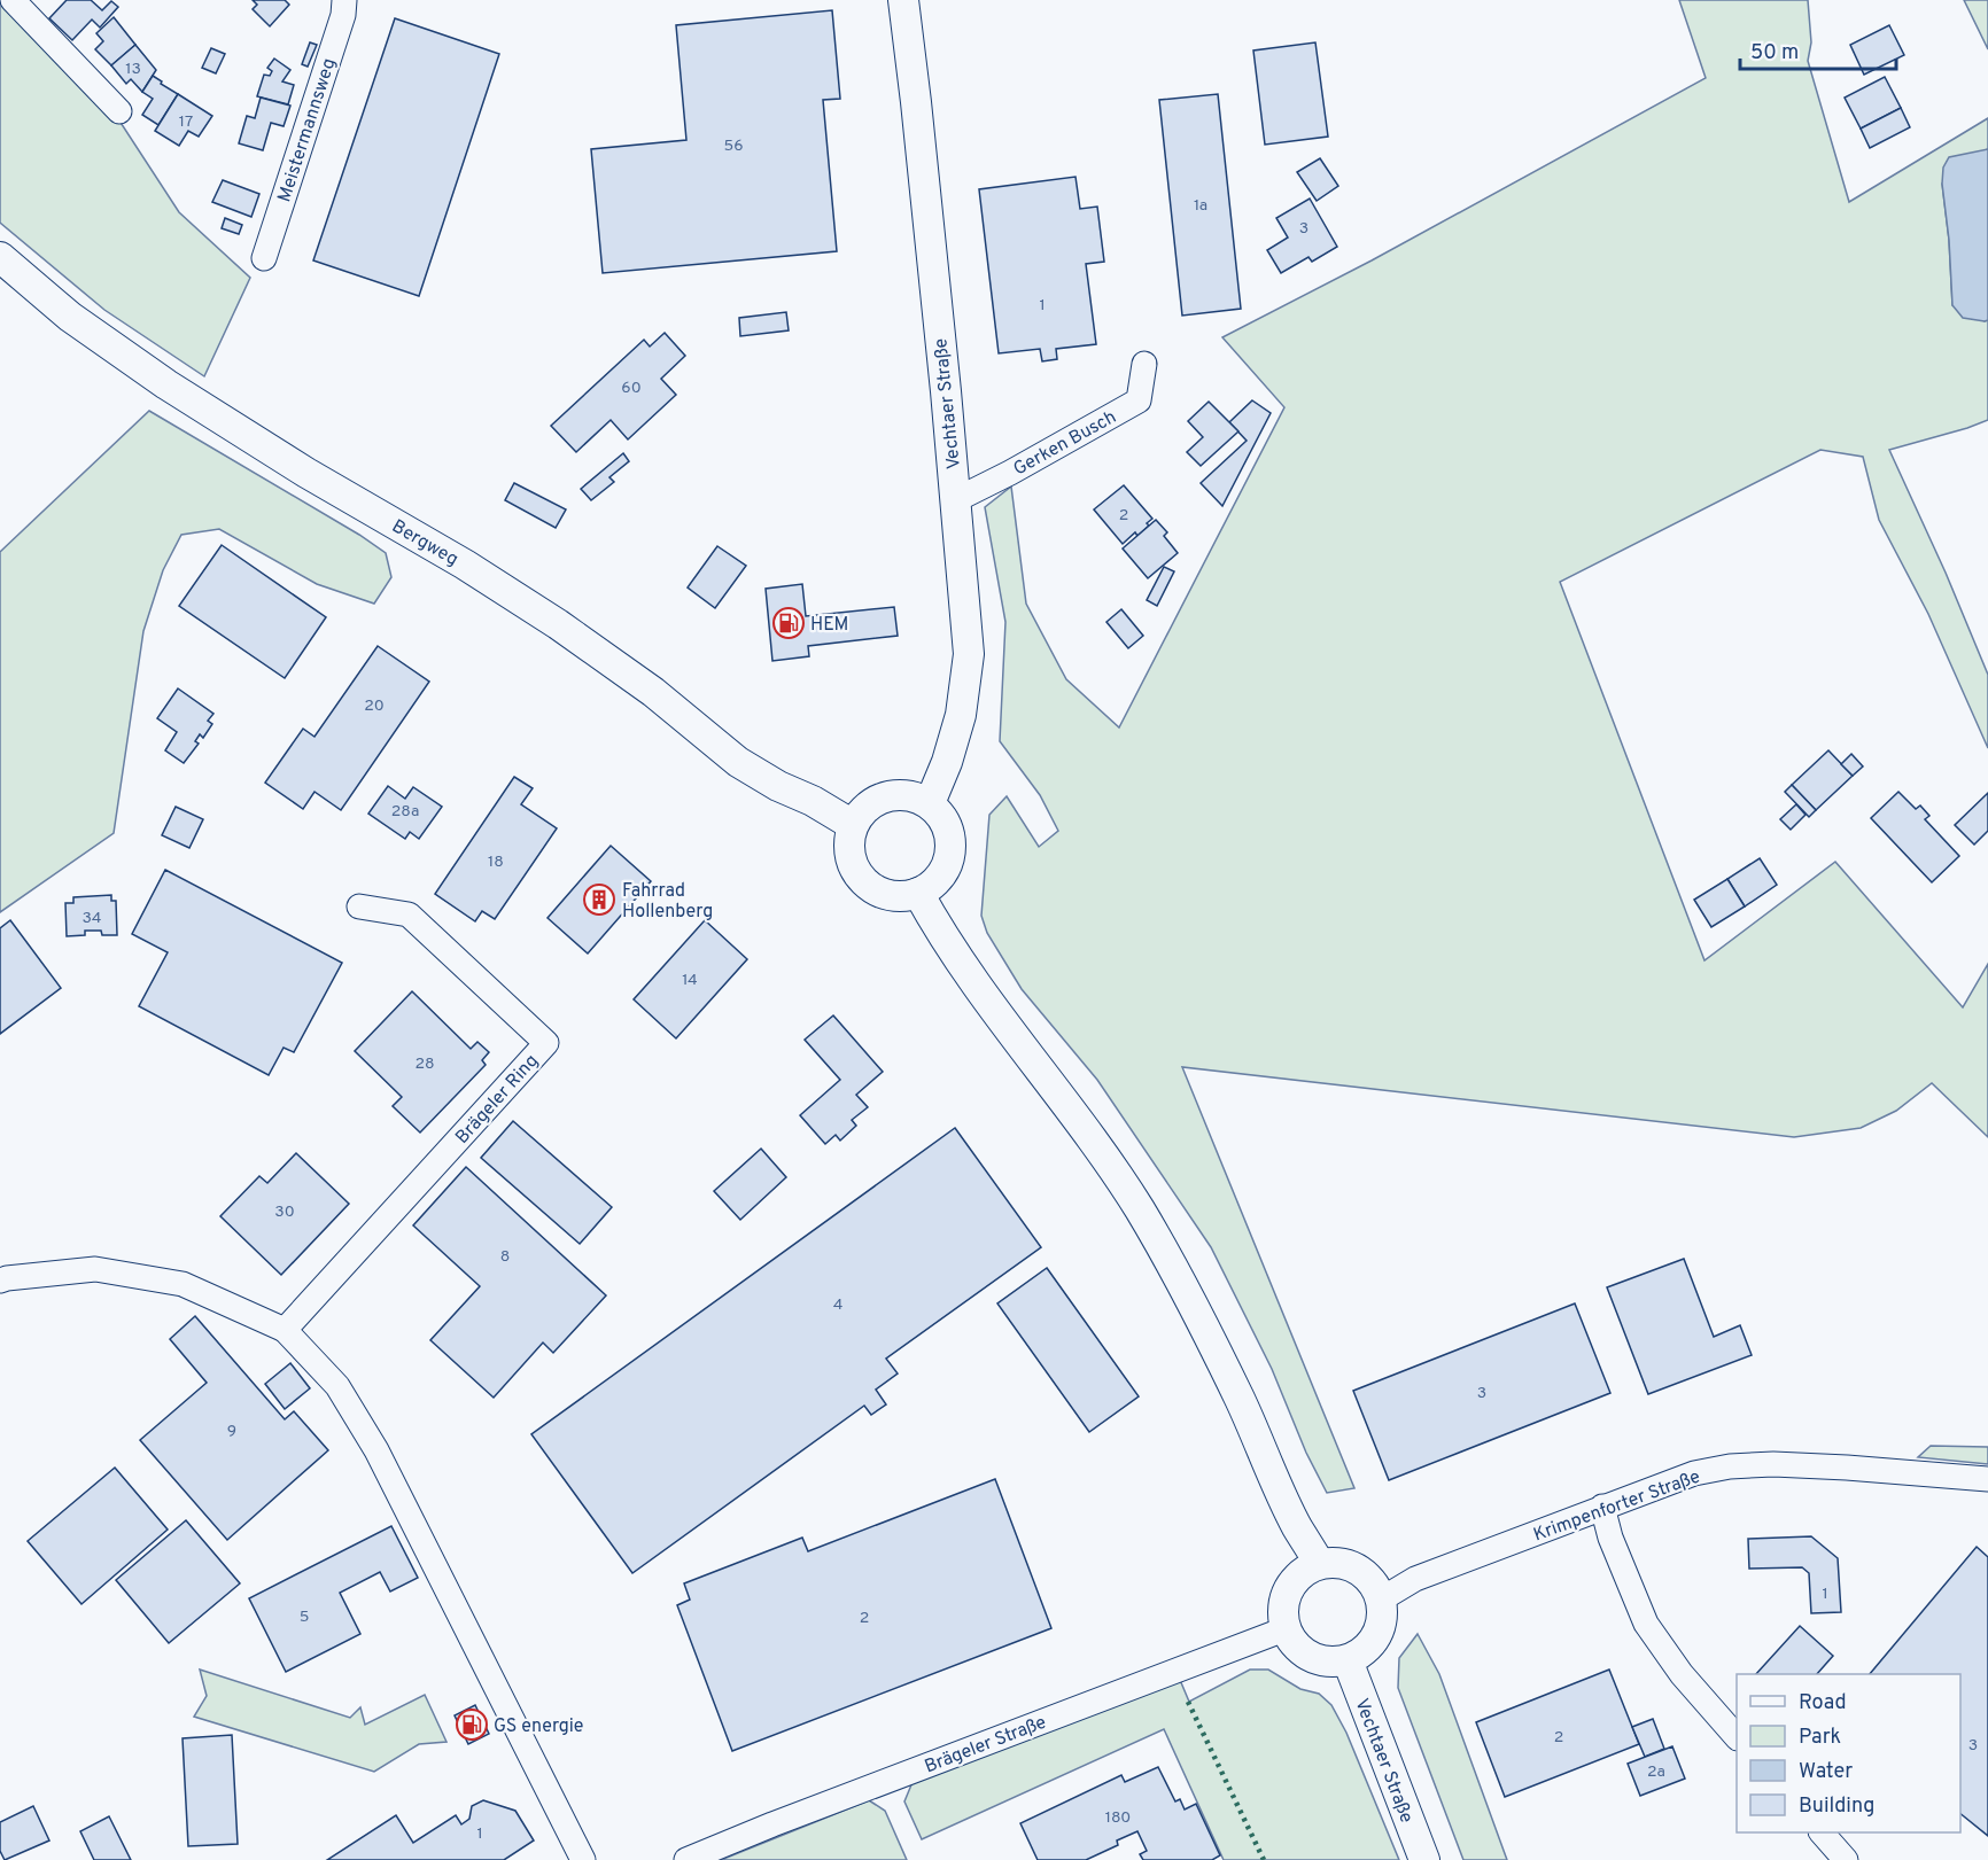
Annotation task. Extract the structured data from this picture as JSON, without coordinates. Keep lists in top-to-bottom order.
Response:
{
  "streets": {
    "main road": ["Vechtaer Straße", "Bergweg"],
    "street": [
      "Meistermannsweg",
      "Gerken Busch",
      "Brägeler Ring",
      "Krimpenforter Straße",
      "Brägeler Straße"
    ]
  },
  "crossings": [
    ["Vechtaer Straße", "Gerken Busch"],
    ["Vechtaer Straße", "Bergweg"],
    ["Vechtaer Straße", "Krimpenforter Straße"],
    ["Vechtaer Straße", "Brägeler Straße"],
    ["Krimpenforter Straße", "Brägeler Straße"]
  ],
  "places": {
    "fuel station": ["HEM", "GS energie"],
    "building": ["Fahrrad Hollenberg"]
  },
  "house_numbers": [
    "13",
    "17",
    "56",
    "1a",
    "3",
    "1",
    "60",
    "2",
    "20",
    "28a",
    "18",
    "34",
    "14",
    "28",
    "30",
    "8",
    "4",
    "3",
    "9",
    "1",
    "5",
    "2",
    "2",
    "3",
    "2a",
    "180",
    "1"
  ],
  "legend": [
    "Road",
    "Park",
    "Water",
    "Building"
  ],
  "scale_bar": "50 m"
}
